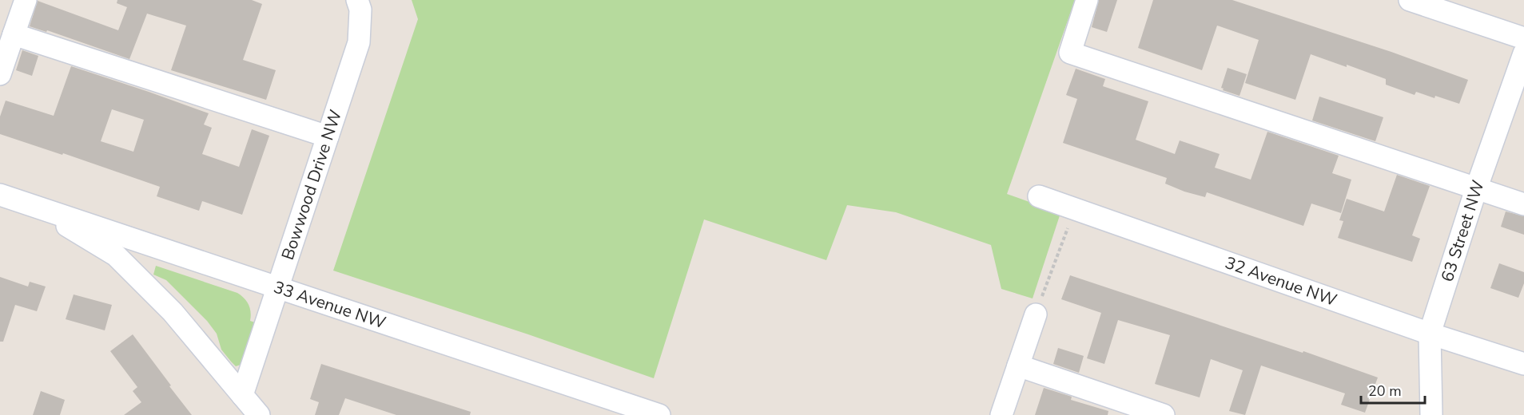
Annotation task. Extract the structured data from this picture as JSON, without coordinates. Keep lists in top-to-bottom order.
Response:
{
  "streets": {
    "street": [
      "Bowwood Drive NW",
      "63 Street NW",
      "32 Avenue NW",
      "33 Avenue NW"
    ]
  },
  "crossings": [
    ["Bowwood Drive NW", "33 Avenue NW"],
    ["63 Street NW", "32 Avenue NW"]
  ],
  "scale_bar": "20 m"
}
